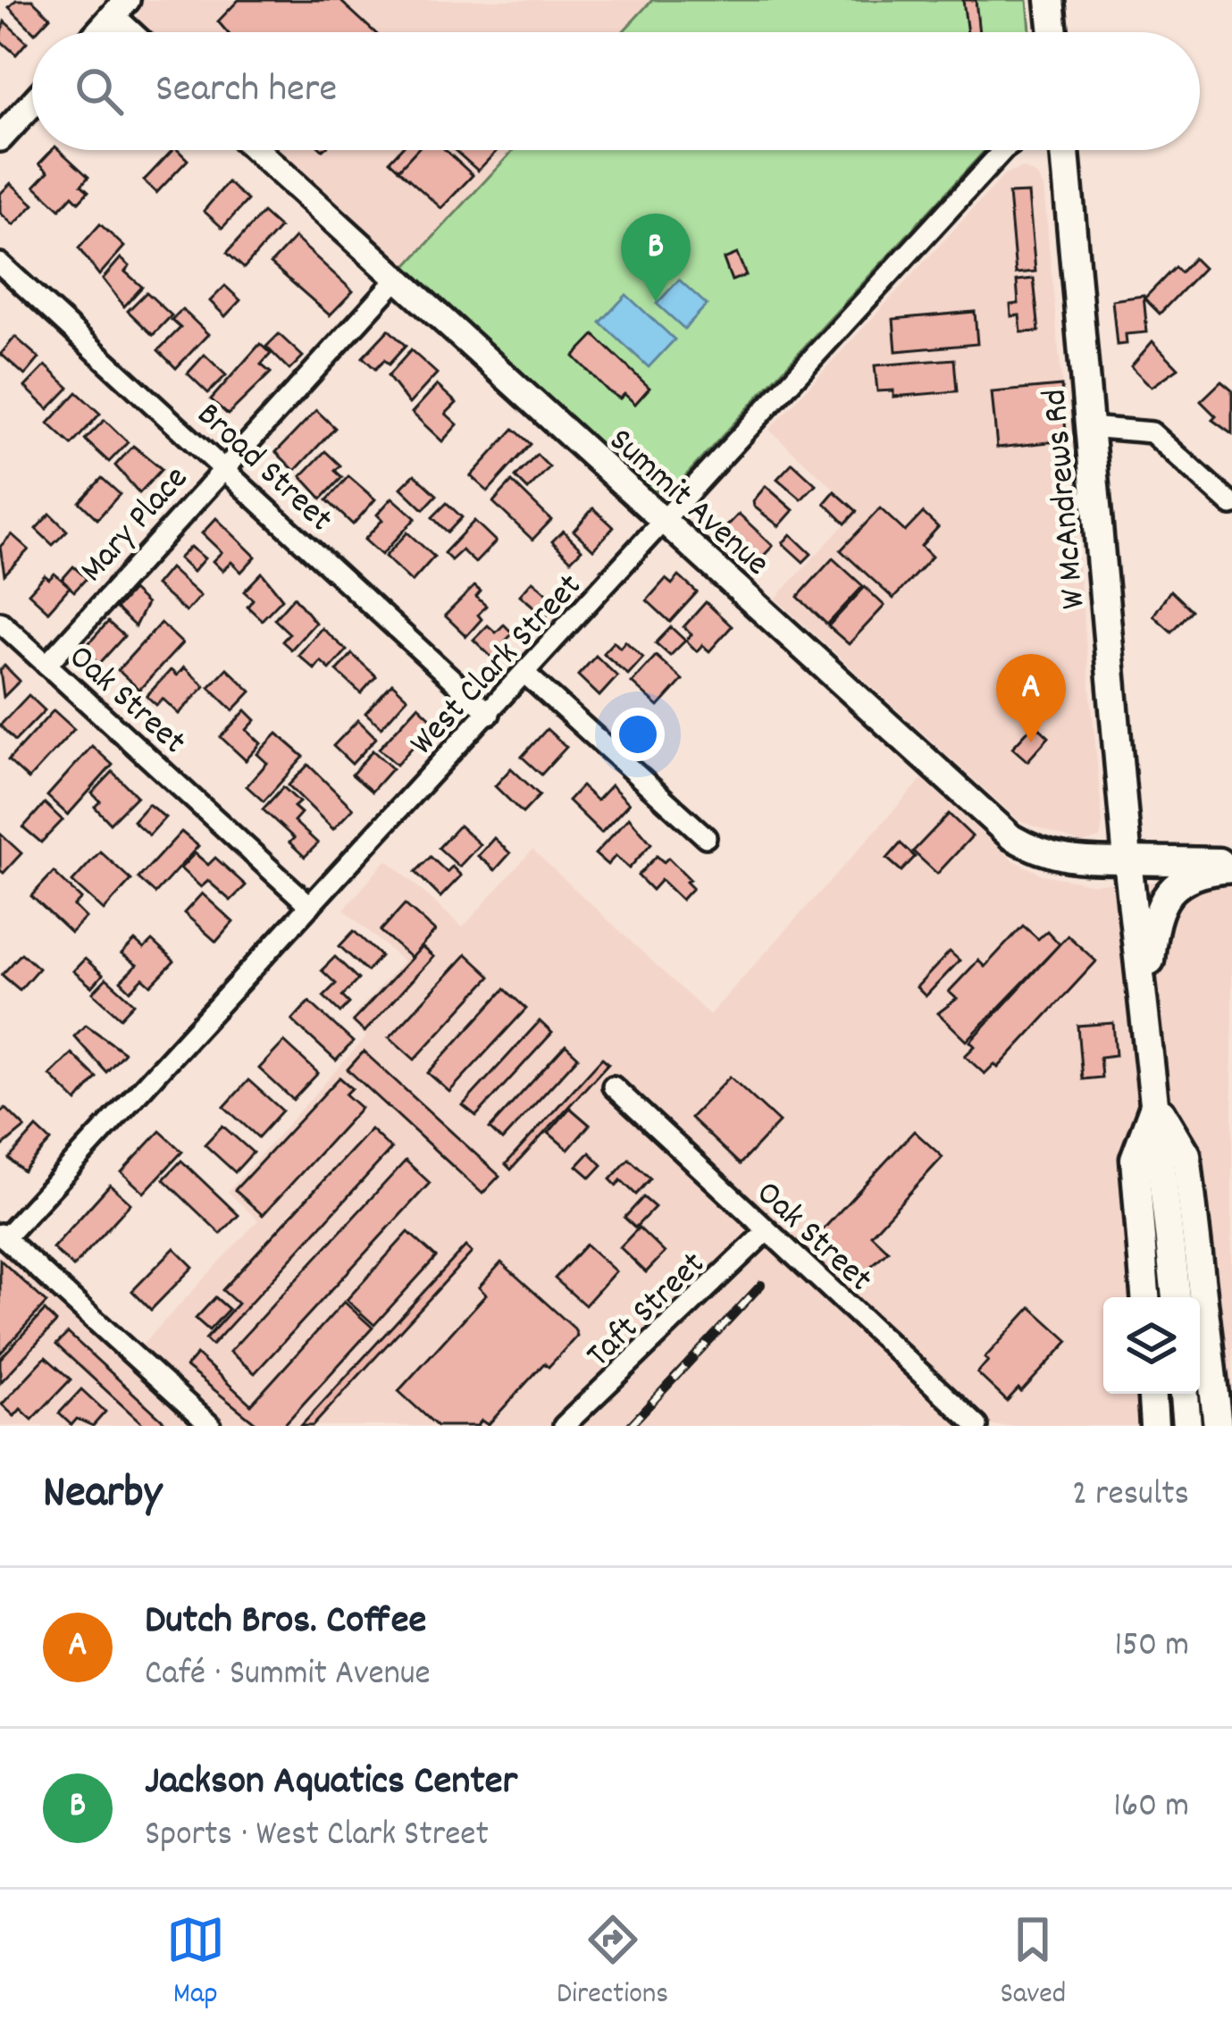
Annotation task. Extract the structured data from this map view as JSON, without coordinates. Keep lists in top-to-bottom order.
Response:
{
  "streets": {
    "main road": ["W McAndrews Rd"],
    "street": [
      "Broad Street",
      "Summit Avenue",
      "Mary Place",
      "West Clark Street",
      "Oak Street",
      "Taft Street"
    ]
  },
  "crossings": [
    ["Broad Street", "Mary Place"],
    ["Broad Street", "West Clark Street"],
    ["Summit Avenue", "W McAndrews Rd"],
    ["Summit Avenue", "Mary Place"],
    ["Summit Avenue", "West Clark Street"],
    ["Mary Place", "Oak Street"],
    ["West Clark Street", "Oak Street"],
    ["Oak Street", "Taft Street"]
  ],
  "page": {
    "search": "Search here",
    "pins": ["B", "A"],
    "heading": ["Nearby", "2 results"],
    "list": [
      {
        "mark": "A",
        "name": "Dutch Bros. Coffee",
        "note": "Café · Summit Avenue",
        "value": "150 m"
      },
      {
        "mark": "B",
        "name": "Jackson Aquatics Center",
        "note": "Sports · West Clark Street",
        "value": "160 m"
      }
    ],
    "nav": ["Map", "Directions", "Saved"]
  }
}
